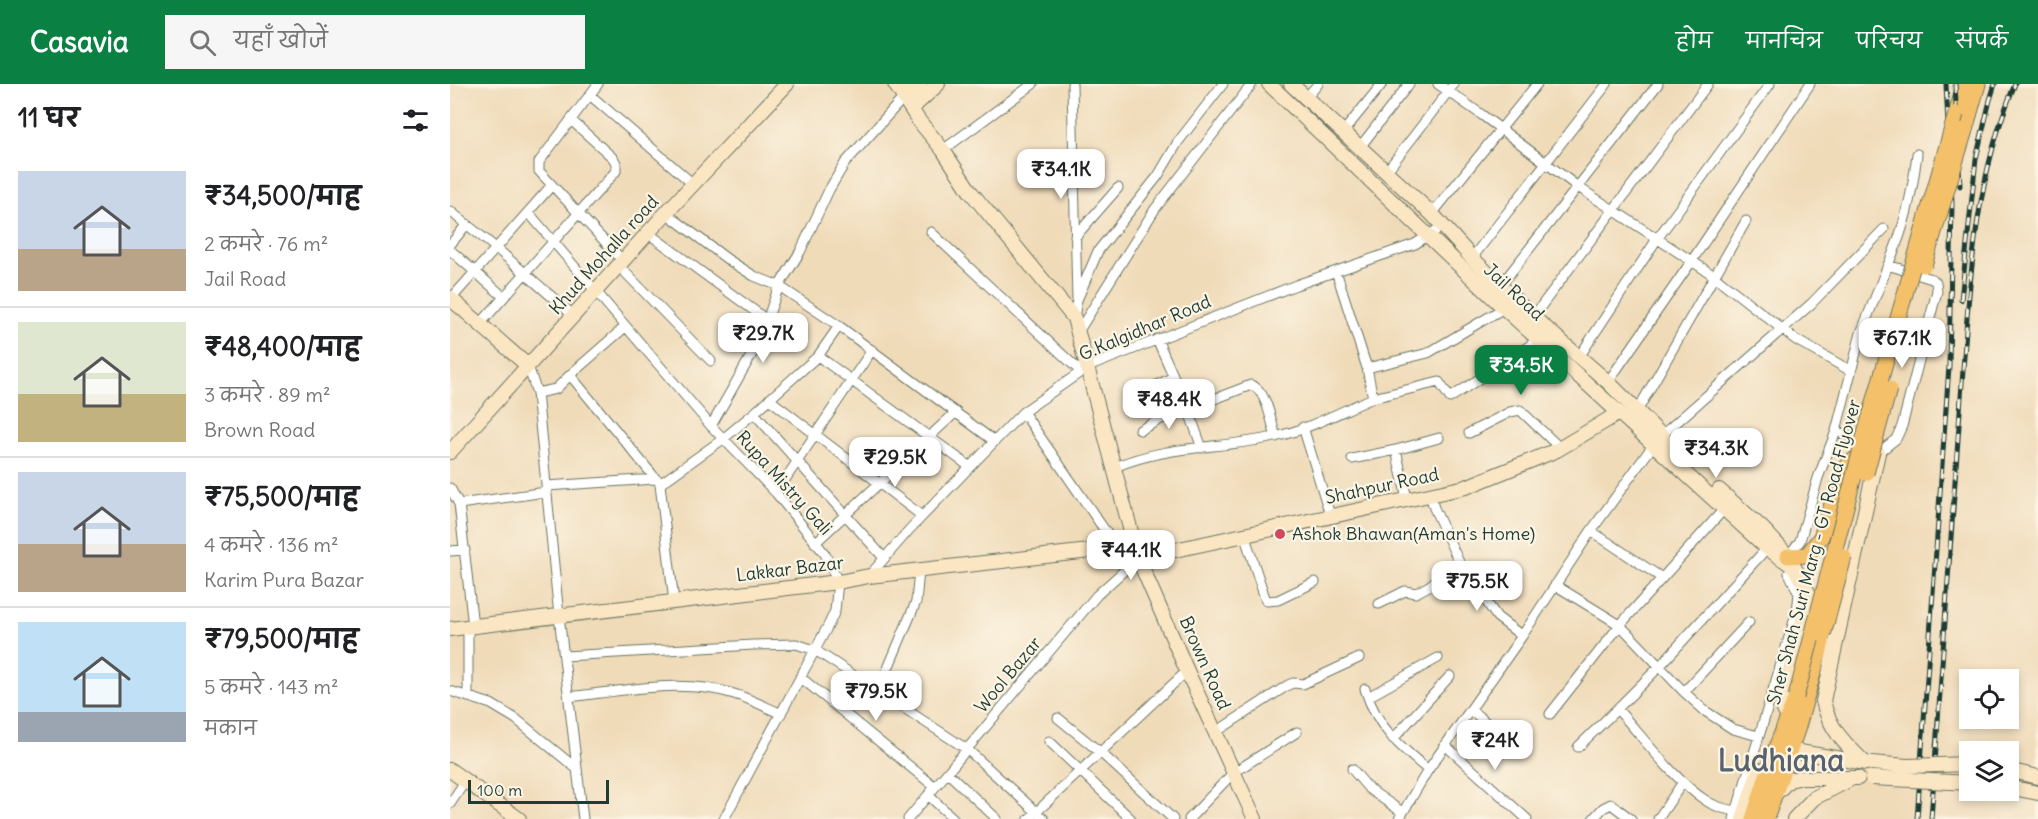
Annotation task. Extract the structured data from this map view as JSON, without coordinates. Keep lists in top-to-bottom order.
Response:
{
  "streets": {
    "main road": ["Sher Shah Suri Marg - GT Road Flyover"],
    "street": [
      "Khud Mohalla road",
      "Jail Road",
      "G.Kalgidhar Road",
      "Rupa Mistry Gali",
      "Shahpur Road",
      "Lakkar Bazar",
      "Brown Road",
      "Wool Bazar"
    ]
  },
  "crossings": [
    ["Khud Mohalla road", "Rupa Mistry Gali"],
    ["Jail Road", "G.Kalgidhar Road"],
    ["Jail Road", "Shahpur Road"],
    ["G.Kalgidhar Road", "Lakkar Bazar"],
    ["G.Kalgidhar Road", "Brown Road"],
    ["Rupa Mistry Gali", "Lakkar Bazar"],
    ["Shahpur Road", "Lakkar Bazar"],
    ["Shahpur Road", "Brown Road"],
    ["Shahpur Road", "Wool Bazar"],
    ["Lakkar Bazar", "Brown Road"],
    ["Lakkar Bazar", "Wool Bazar"],
    ["Brown Road", "Wool Bazar"]
  ],
  "districts": ["Ludhiana"],
  "places": ["Ashok Bhawan(Aman's Home)"],
  "scale_bar": "100 m",
  "page": {
    "header": "Casavia",
    "search": "यहाँ खोजें",
    "nav": [
      "होम",
      "मानचित्र",
      "परिचय",
      "संपर्क"
    ],
    "heading": "11 घर",
    "price": [
      "₹34.1K",
      "₹29.7K",
      "₹67.1K",
      "₹34.5K",
      "₹48.4K",
      "₹34.3K",
      "₹29.5K",
      "₹44.1K",
      "₹75.5K",
      "₹79.5K",
      "₹24K"
    ],
    "list": [
      {
        "name": "₹34,500/माह",
        "note": "2 कमरे · 76 m² · Jail Road"
      },
      {
        "name": "₹48,400/माह",
        "note": "3 कमरे · 89 m² · Brown Road"
      },
      {
        "name": "₹75,500/माह",
        "note": "4 कमरे · 136 m² · Karim Pura Bazar"
      },
      {
        "name": "₹79,500/माह",
        "note": "5 कमरे · 143 m² · मकान"
      }
    ],
    "scale": "100 m"
  }
}
